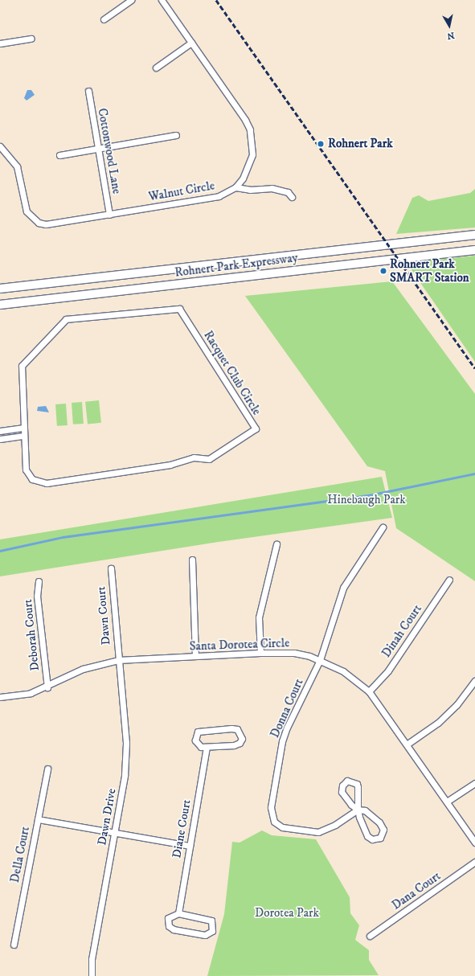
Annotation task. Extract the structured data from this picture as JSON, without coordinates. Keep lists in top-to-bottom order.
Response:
{
  "streets": {
    "main road": ["Rohnert Park Expressway"],
    "street": [
      "Cottonwood Lane",
      "Walnut Circle",
      "Racquet Club Circle",
      "Dawn Court",
      "Dinah Court",
      "Deborah Court",
      "Santa Dorotea Circle",
      "Donna Court",
      "Dawn Drive",
      "Diane Court",
      "Della Court",
      "Dana Court"
    ]
  },
  "crossings": [
    ["Cottonwood Lane", "Walnut Circle"],
    ["Dawn Court", "Santa Dorotea Circle"],
    ["Dawn Court", "Dawn Drive"],
    ["Dinah Court", "Santa Dorotea Circle"],
    ["Deborah Court", "Santa Dorotea Circle"],
    ["Santa Dorotea Circle", "Donna Court"],
    ["Santa Dorotea Circle", "Dawn Drive"]
  ],
  "parks": ["Hinebaugh Park", "Dorotea Park"],
  "places": ["Rohnert Park", "Rohnert Park SMART Station"],
  "north": "bottom"
}
